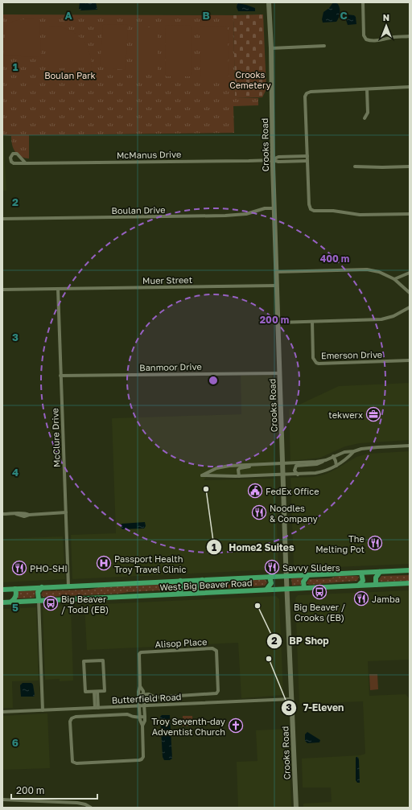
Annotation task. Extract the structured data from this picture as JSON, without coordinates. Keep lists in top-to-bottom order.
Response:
{
  "streets": {
    "main road": ["Crooks Road", "West Big Beaver Road"],
    "street": [
      "McManus Drive",
      "Boulan Drive",
      "Muer Street",
      "Emerson Drive",
      "Banmoor Drive",
      "McClure Drive",
      "Alisop Place",
      "Butterfield Road"
    ]
  },
  "crossings": [
    ["Crooks Road", "McManus Drive"],
    ["Crooks Road", "Boulan Drive"],
    ["Crooks Road", "Muer Street"],
    ["Crooks Road", "Banmoor Drive"],
    ["Crooks Road", "West Big Beaver Road"],
    ["Crooks Road", "Butterfield Road"],
    ["Muer Street", "McClure Drive"],
    ["Banmoor Drive", "McClure Drive"],
    ["McClure Drive", "West Big Beaver Road"],
    ["Alisop Place", "Butterfield Road"]
  ],
  "parks": ["Crooks Cemetery", "Boulan Park"],
  "places": {
    "office": ["tekwerx"],
    "other": ["Home2 Suites", "BP Shop", "7-Eleven"],
    "public building": ["FedEx Office"],
    "restaurant": [
      "Noodles & Company",
      "The Melting Pot",
      "Savvy Sliders",
      "PHO-SHI",
      "Jamba"
    ],
    "hospital": ["Passport Health Troy Travel Clinic"],
    "bus stop": ["Big Beaver / Crooks (EB)", "Big Beaver / Todd (EB)"],
    "church": ["Troy Seventh-day Adventist Church"]
  },
  "scale_bar": "200 m",
  "north": "top",
  "grid": {
    "columns": ["A", "B", "C"],
    "rows": [
      "1",
      "2",
      "3",
      "4",
      "5",
      "6"
    ]
  },
  "rings": ["400 m", "200 m"]
}
